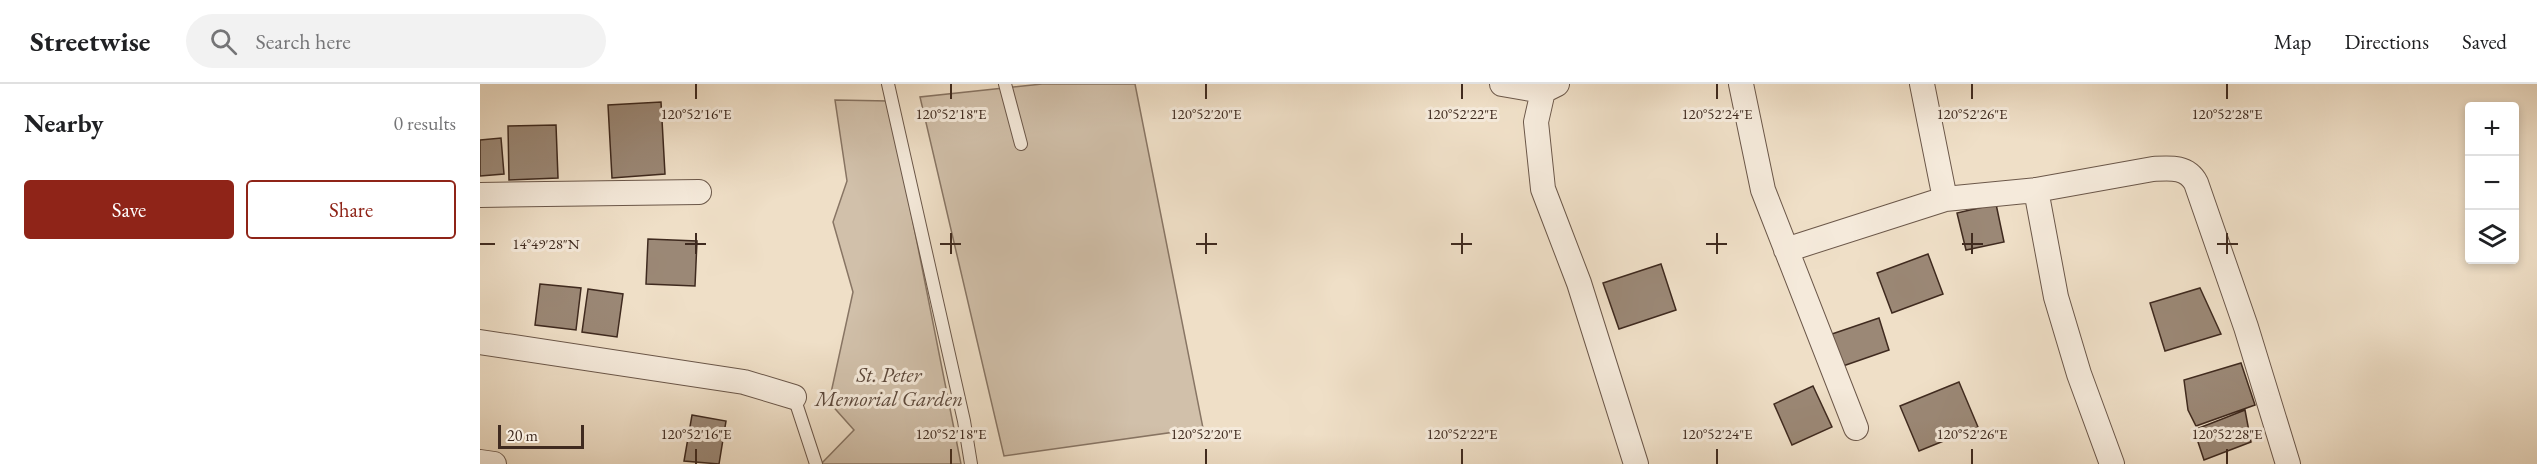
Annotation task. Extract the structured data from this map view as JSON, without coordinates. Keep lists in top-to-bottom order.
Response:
{
  "parks": ["St. Peter Memorial Garden"],
  "scale_bar": "20 m",
  "page": {
    "header": "Streetwise",
    "search": "Search here",
    "nav": ["Map", "Directions", "Saved"],
    "heading": ["Nearby", "0 results"],
    "map_buttons": ["+", "−"],
    "buttons": ["Save", "Share"],
    "scale": "20 m"
  },
  "coordinates": [
    "120°52'16\"E",
    "120°52'18\"E",
    "120°52'20\"E",
    "120°52'22\"E",
    "120°52'24\"E",
    "120°52'26\"E",
    "120°52'28\"E",
    "14°49'28\"N"
  ]
}
